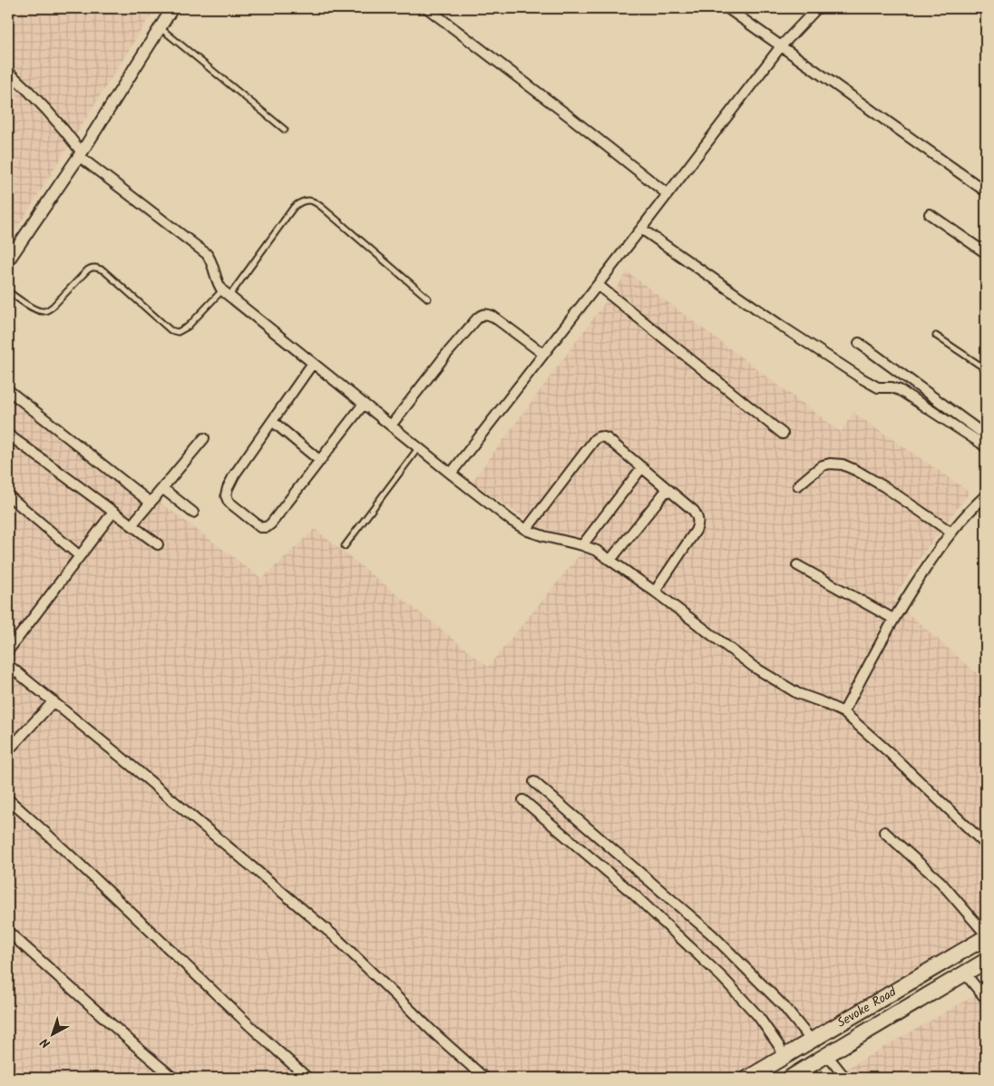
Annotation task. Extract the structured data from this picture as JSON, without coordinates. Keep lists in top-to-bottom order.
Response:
{
  "streets": {
    "highway": ["Sevoke Road"]
  },
  "north": "bottom left"
}
